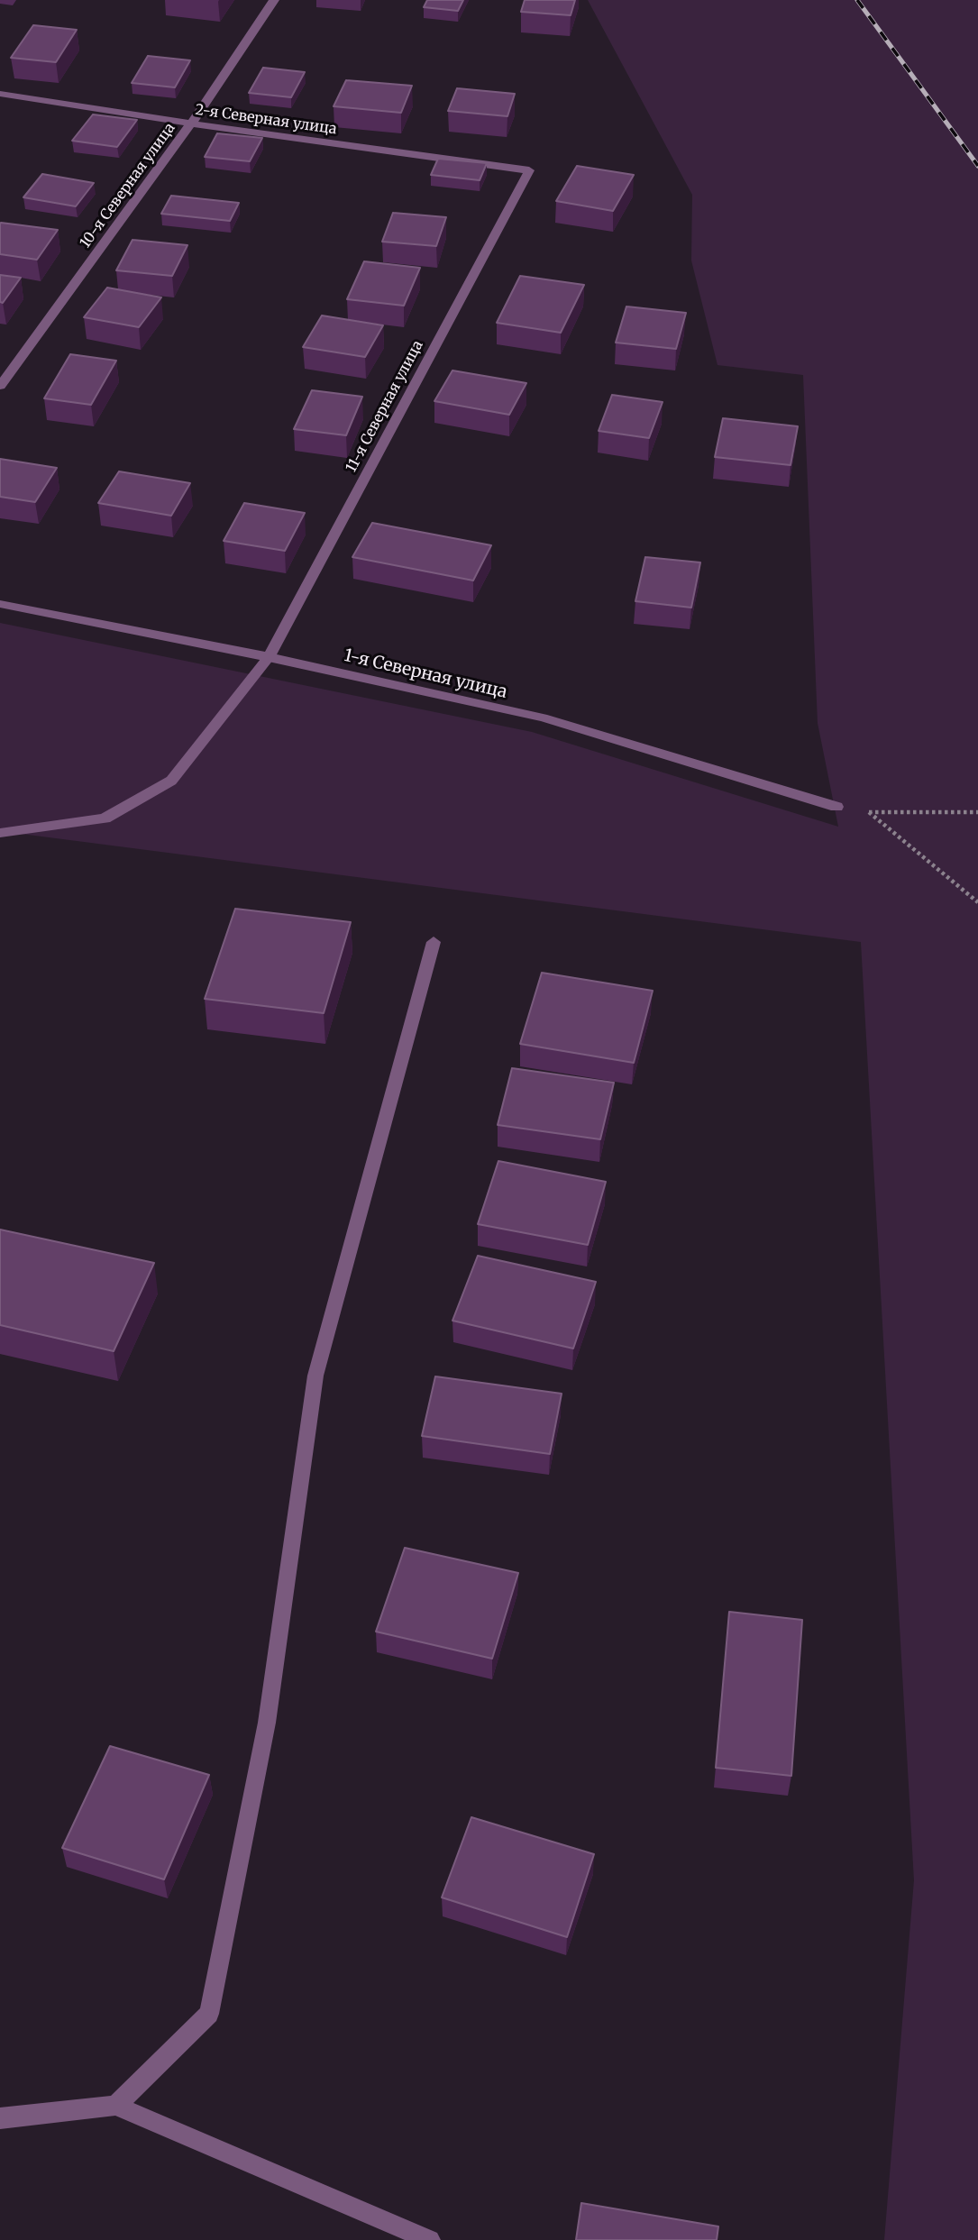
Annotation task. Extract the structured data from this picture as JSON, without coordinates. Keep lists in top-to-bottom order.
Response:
{
  "streets": {
    "street": [
      "2-я Северная улица",
      "10-я Северная улица",
      "11-я Северная улица",
      "1-я Северная улица"
    ]
  },
  "crossings": [
    ["2-я Северная улица", "10-я Северная улица"],
    ["2-я Северная улица", "11-я Северная улица"],
    ["11-я Северная улица", "1-я Северная улица"]
  ]
}
